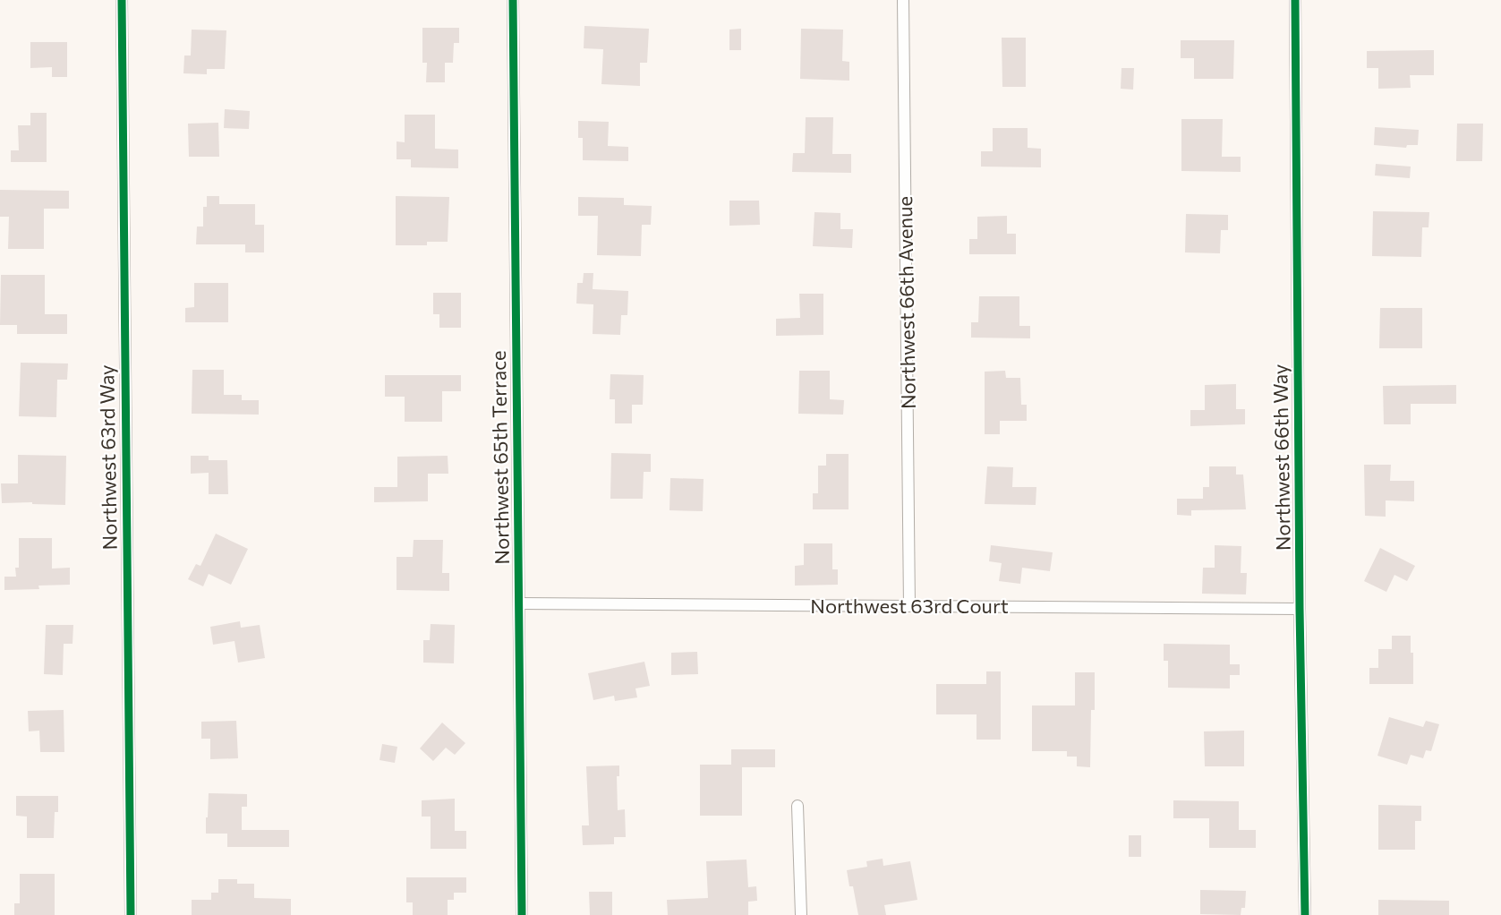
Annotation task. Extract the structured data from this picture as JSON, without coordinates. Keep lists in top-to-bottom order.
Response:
{
  "streets": {
    "street": [
      "Northwest 66th Avenue",
      "Northwest 63rd Way",
      "Northwest 65th Terrace",
      "Northwest 66th Way",
      "Northwest 63rd Court"
    ]
  },
  "crossings": [
    ["Northwest 66th Avenue", "Northwest 63rd Court"],
    ["Northwest 65th Terrace", "Northwest 63rd Court"],
    ["Northwest 66th Way", "Northwest 63rd Court"]
  ]
}
